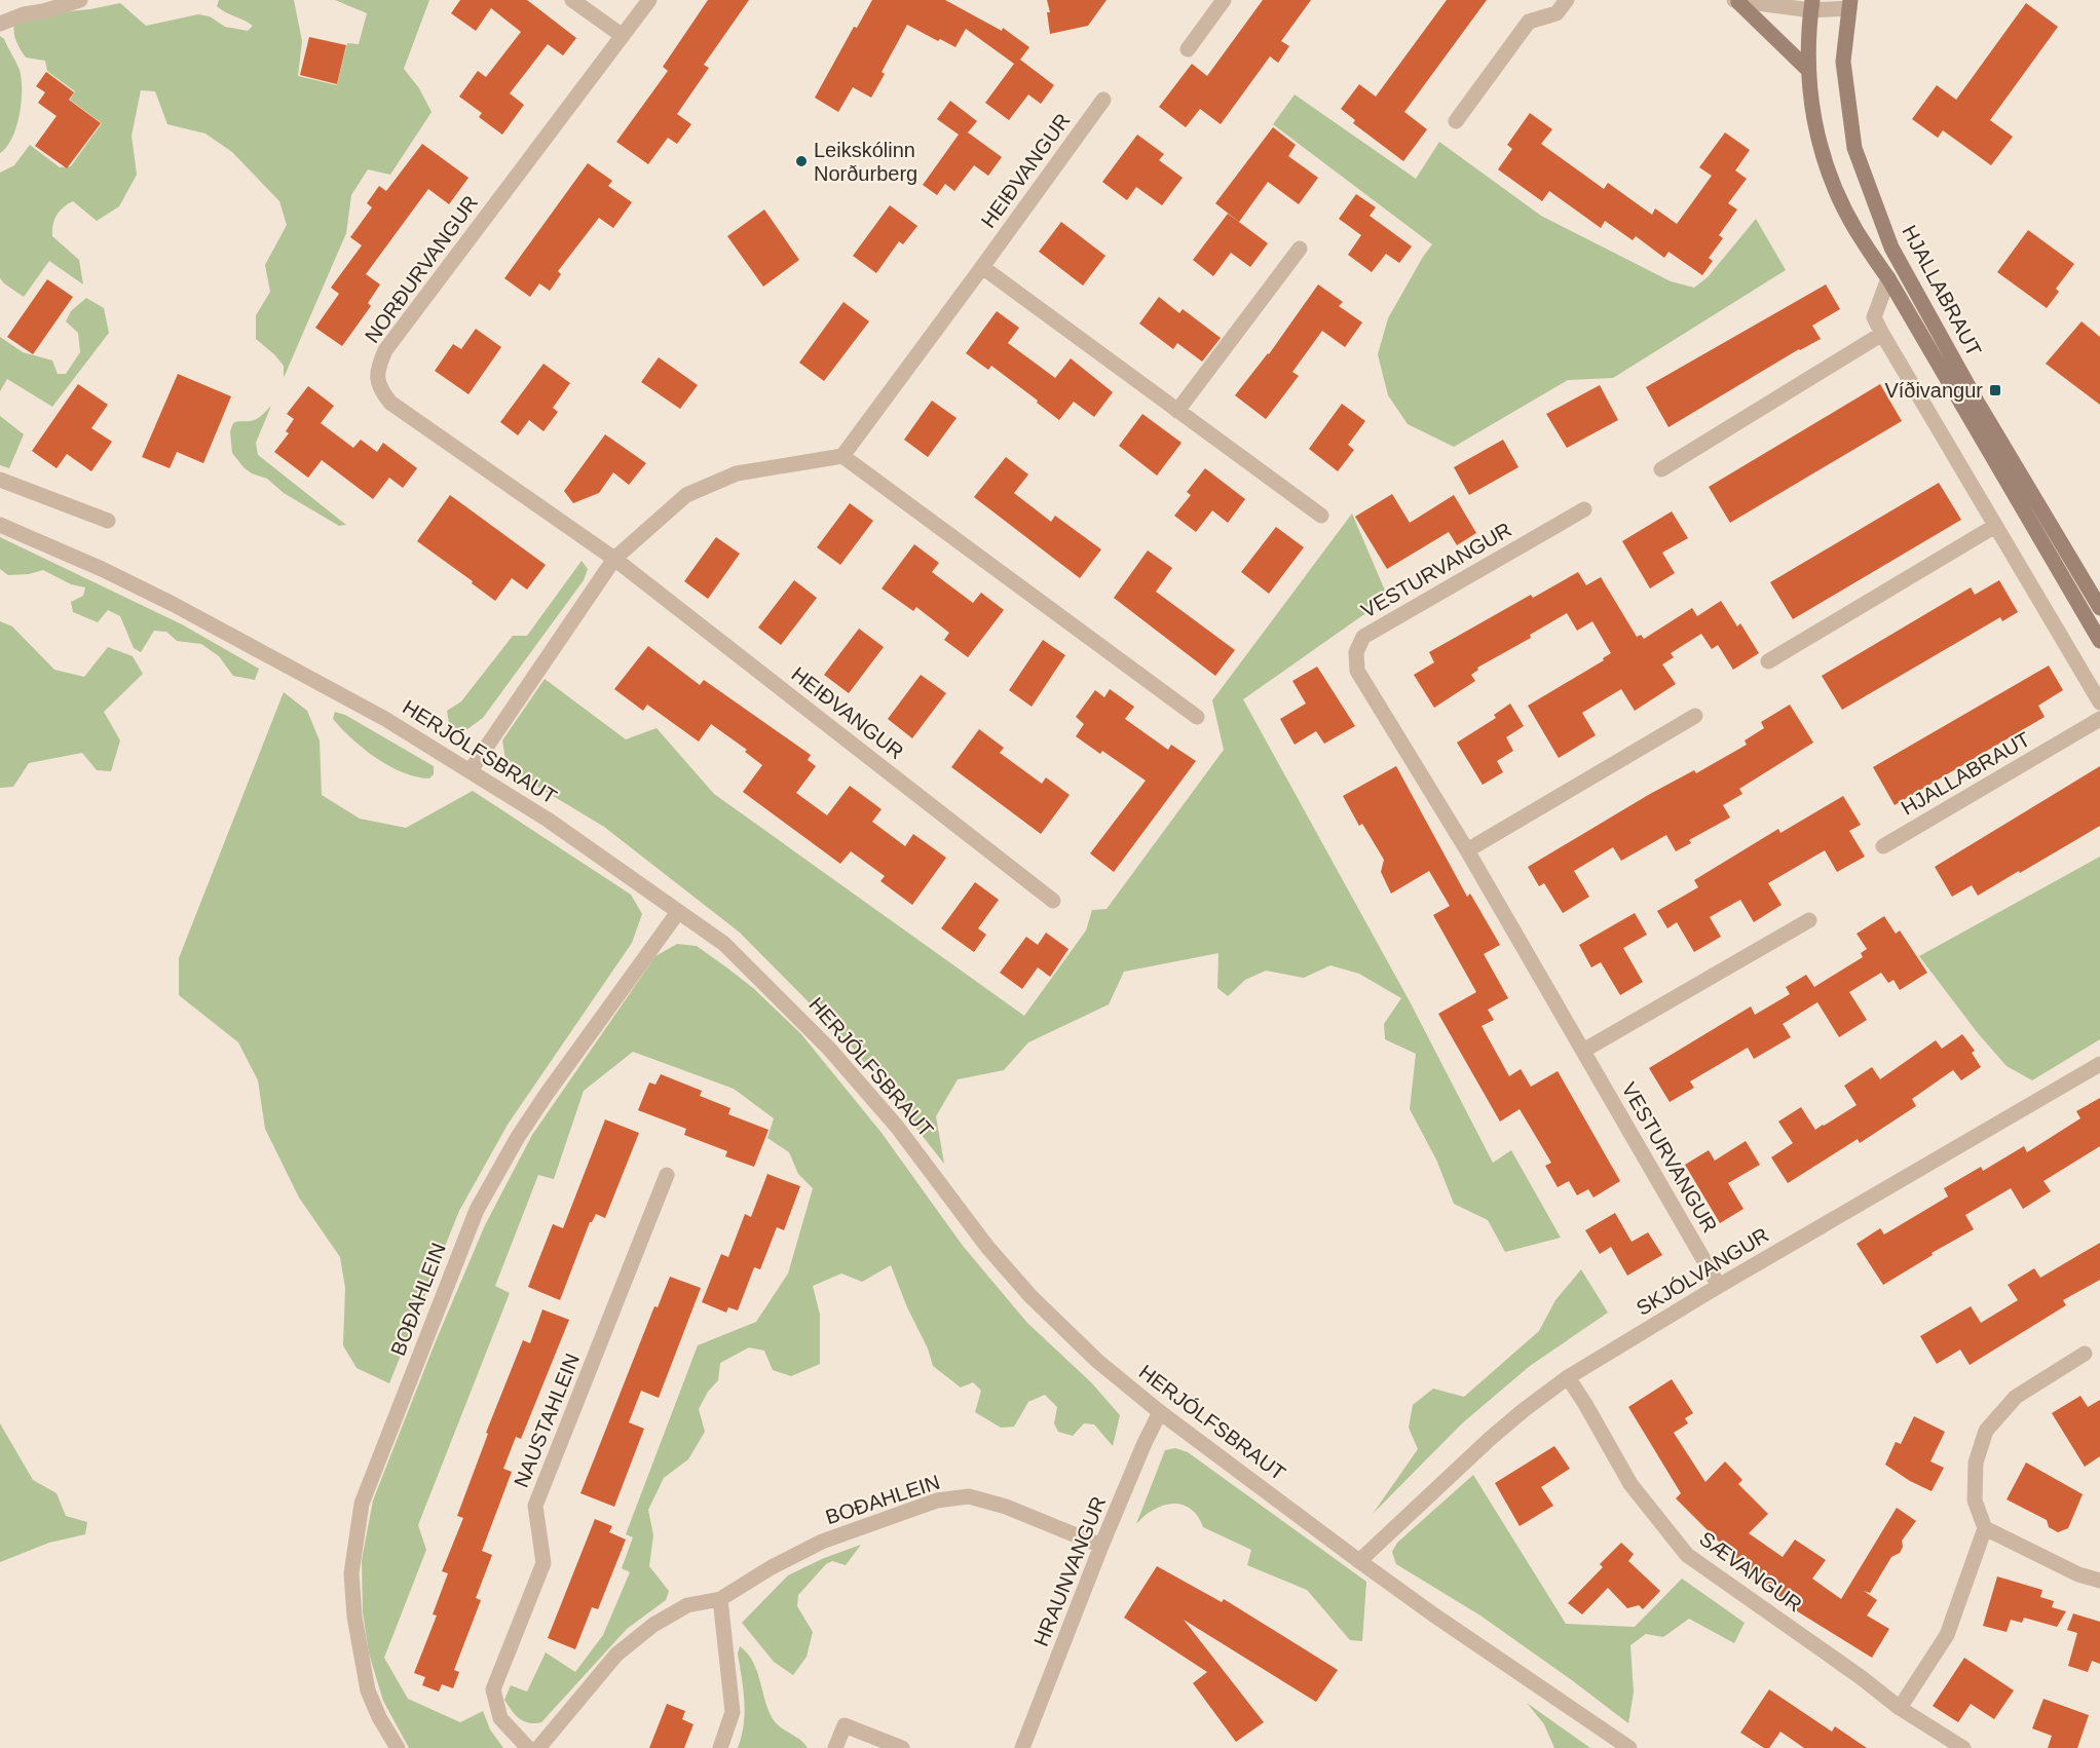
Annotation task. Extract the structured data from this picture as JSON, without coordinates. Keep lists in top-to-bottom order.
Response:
{
  "streets": {
    "main road": ["HJALLABRAUT"],
    "street": [
      "HEIÐVANGUR",
      "NORÐURVANGUR",
      "VESTURVANGUR",
      "HERJÓLFSBRAUT",
      "SKJÓLVANGUR",
      "BOÐAHLEIN",
      "NAUSTAHLEIN",
      "HRAUNVANGUR",
      "SÆVANGUR"
    ]
  },
  "crossings": [
    ["HEIÐVANGUR", "NORÐURVANGUR"],
    ["VESTURVANGUR", "SKJÓLVANGUR"],
    ["HERJÓLFSBRAUT", "SKJÓLVANGUR"],
    ["HERJÓLFSBRAUT", "BOÐAHLEIN"],
    ["HERJÓLFSBRAUT", "HRAUNVANGUR"],
    ["SKJÓLVANGUR", "SÆVANGUR"],
    ["BOÐAHLEIN", "HRAUNVANGUR"]
  ],
  "places": {
    "other": ["Leikskólinn Norðurberg"],
    "transit": ["Víðivangur"]
  }
}
